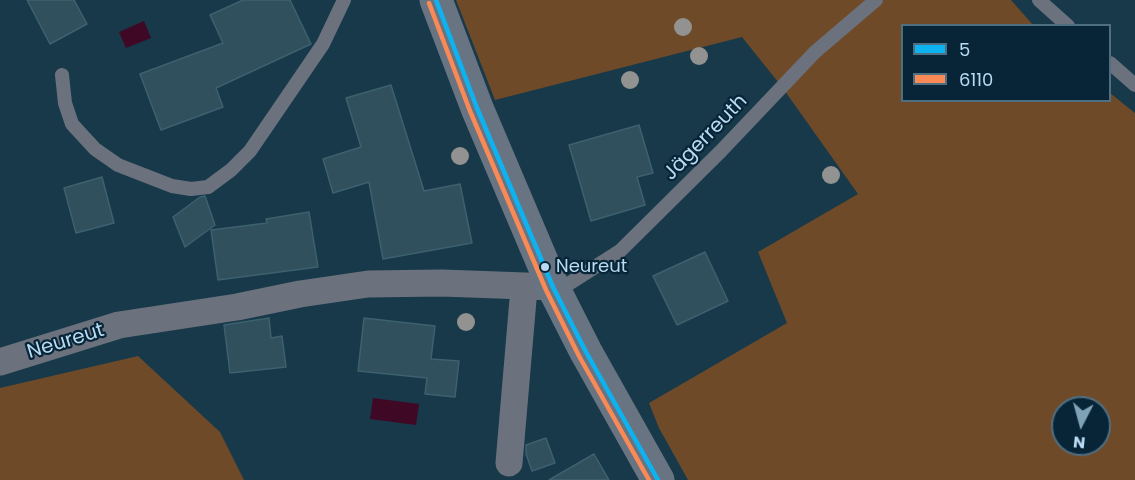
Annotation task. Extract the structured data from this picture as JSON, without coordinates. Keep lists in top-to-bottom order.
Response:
{
  "streets": {
    "street": ["Neureut"],
    "lane": ["Jägerreuth"]
  },
  "crossings": [
    ["Jägerreuth", "Neureut"]
  ],
  "places": ["Neureut"],
  "lines": ["transit line 5", "transit line 6110"],
  "legend": ["5", "6110"],
  "north": "bottom"
}
